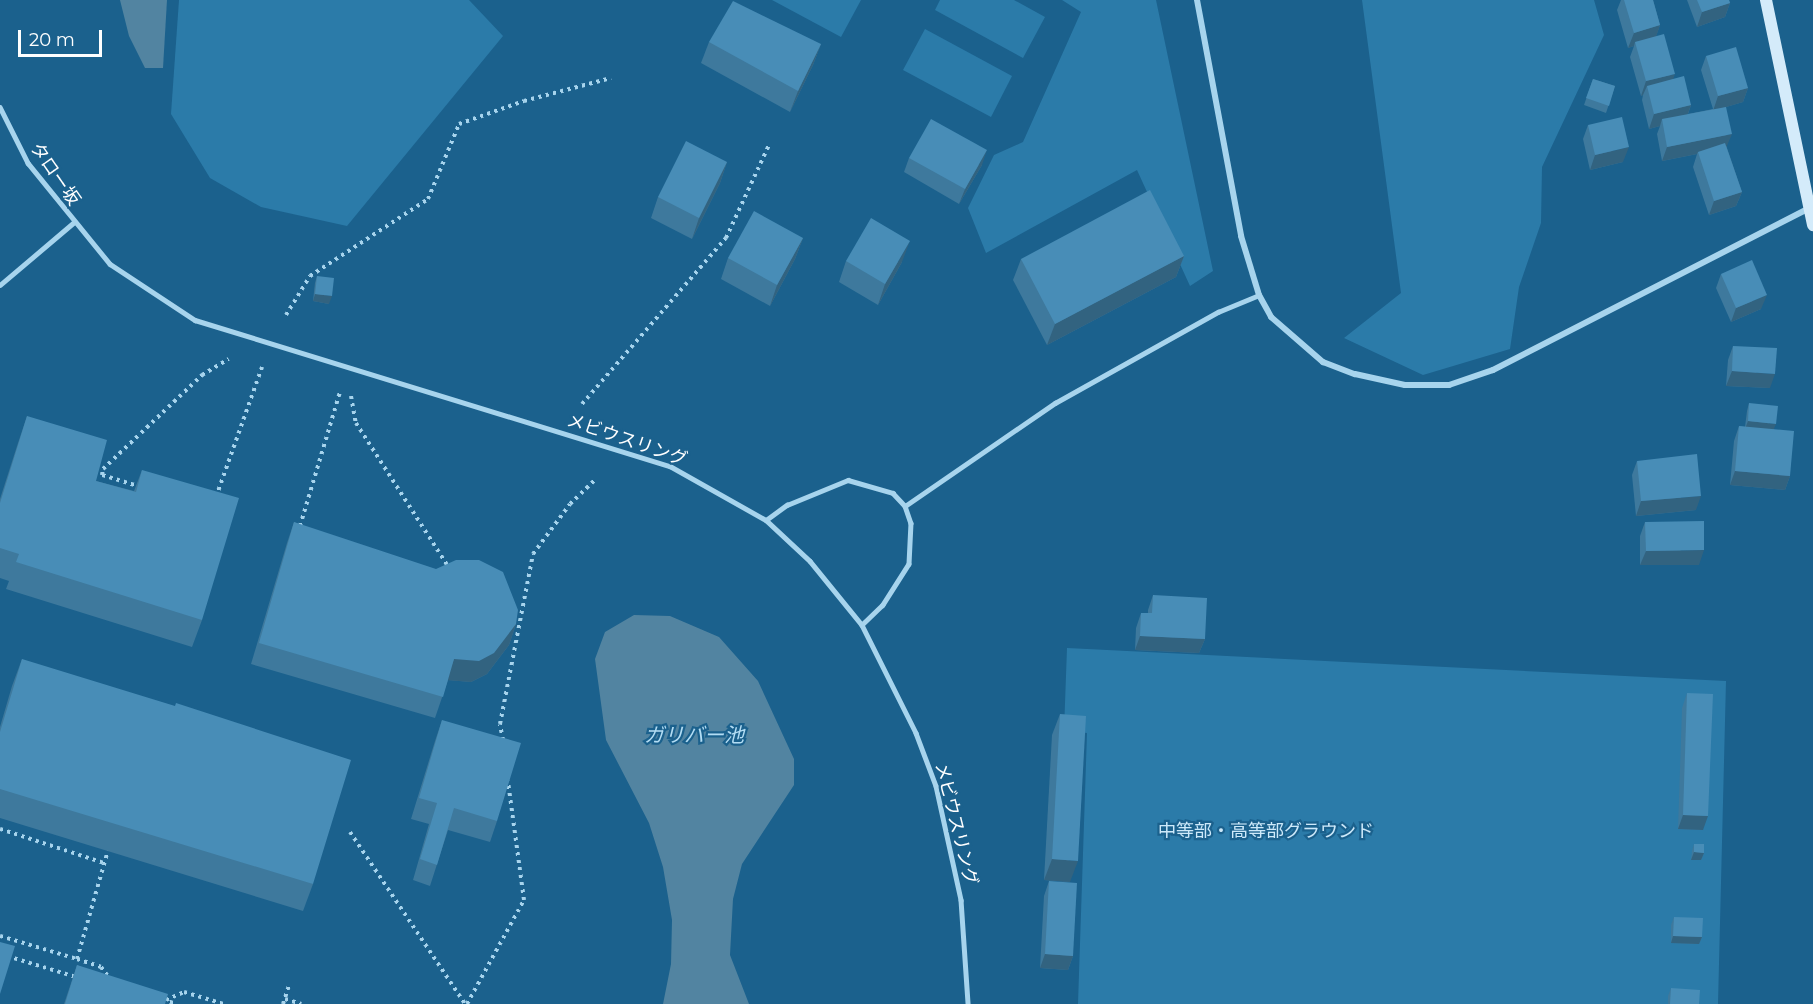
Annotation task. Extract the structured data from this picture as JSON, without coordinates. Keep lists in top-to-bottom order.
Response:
{
  "streets": {
    "lane": ["タロー坂", "メビウスリング"]
  },
  "crossings": [
    ["タロー坂", "メビウスリング"]
  ],
  "water": ["ガリバー池"],
  "parks": ["中等部・高等部グラウンド"],
  "scale_bar": "20 m"
}
